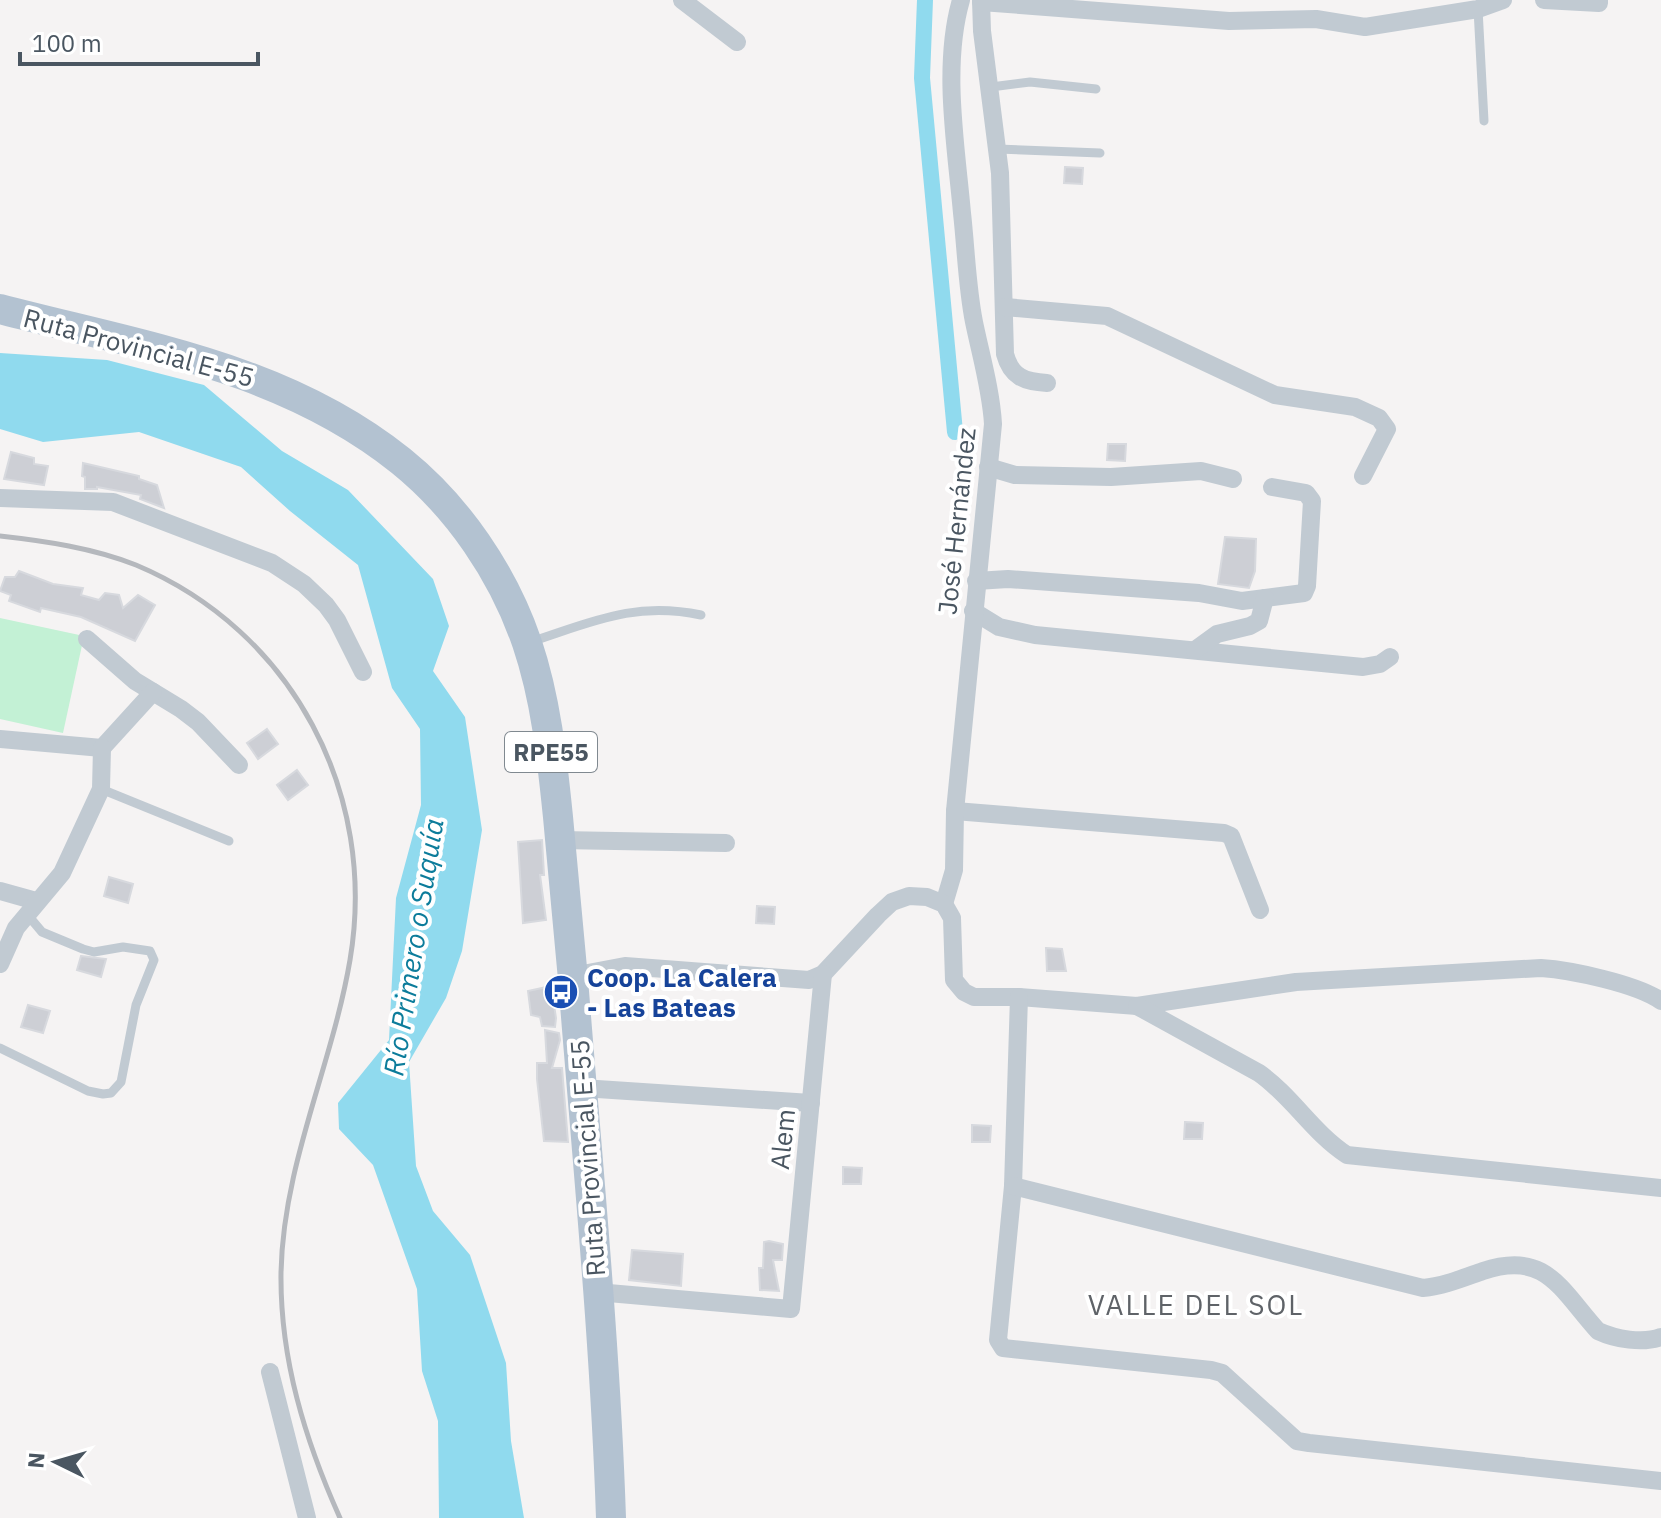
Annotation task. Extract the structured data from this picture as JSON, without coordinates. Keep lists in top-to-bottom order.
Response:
{
  "streets": {
    "main road": ["Ruta Provincial E-55", "RPE55"],
    "street": ["José Hernández", "Alem"]
  },
  "crossings": [
    ["Ruta Provincial E-55", "Alem"]
  ],
  "districts": ["VALLE DEL SOL"],
  "water": ["Río Primero o Suquía"],
  "places": {
    "bus stop": ["Coop. La Calera - Las Bateas"]
  },
  "scale_bar": "100 m",
  "north": "left"
}
